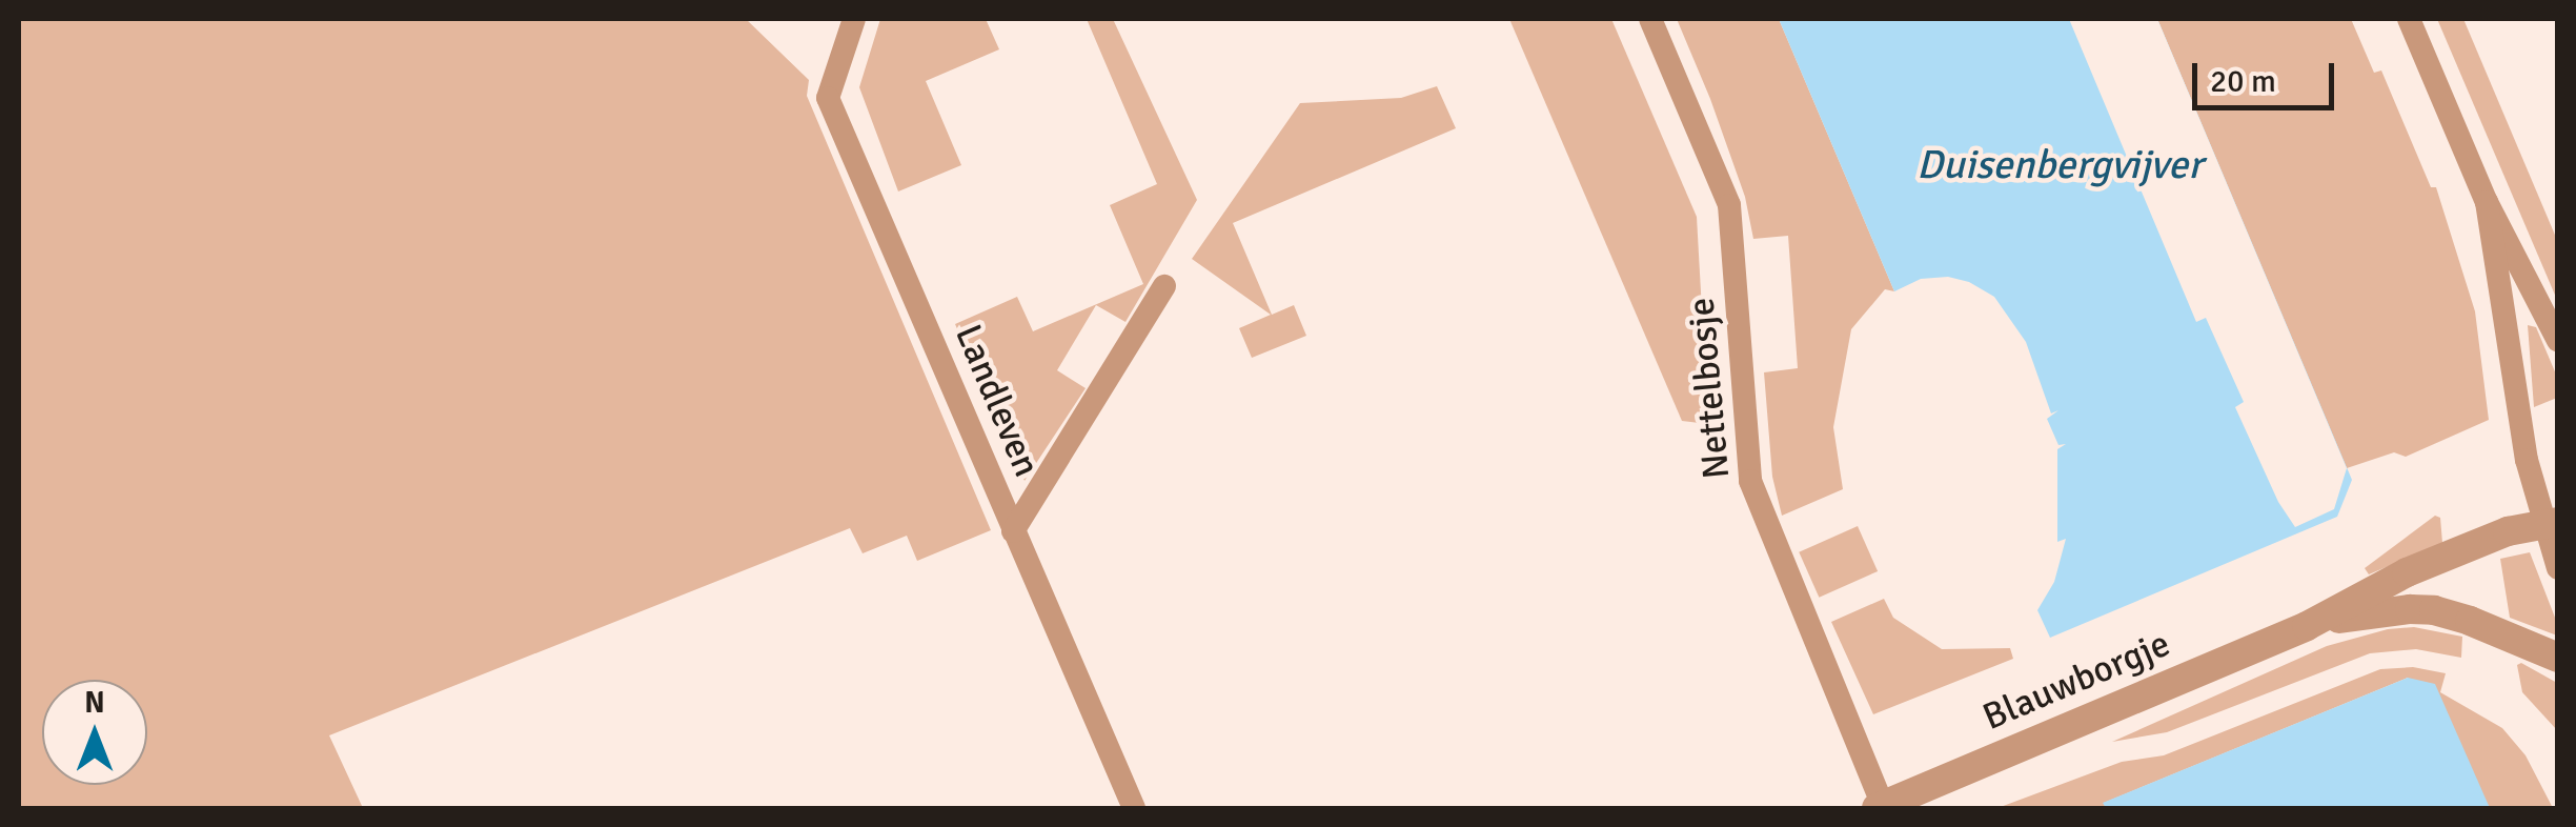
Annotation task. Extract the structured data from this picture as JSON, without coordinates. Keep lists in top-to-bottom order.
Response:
{
  "streets": {
    "street": ["Blauwborgje"],
    "lane": ["Nettelbosje", "Landleven"]
  },
  "crossings": [
    ["Nettelbosje", "Blauwborgje"]
  ],
  "water": ["Duisenbergvijver"],
  "scale_bar": "20 m",
  "north": "top"
}
